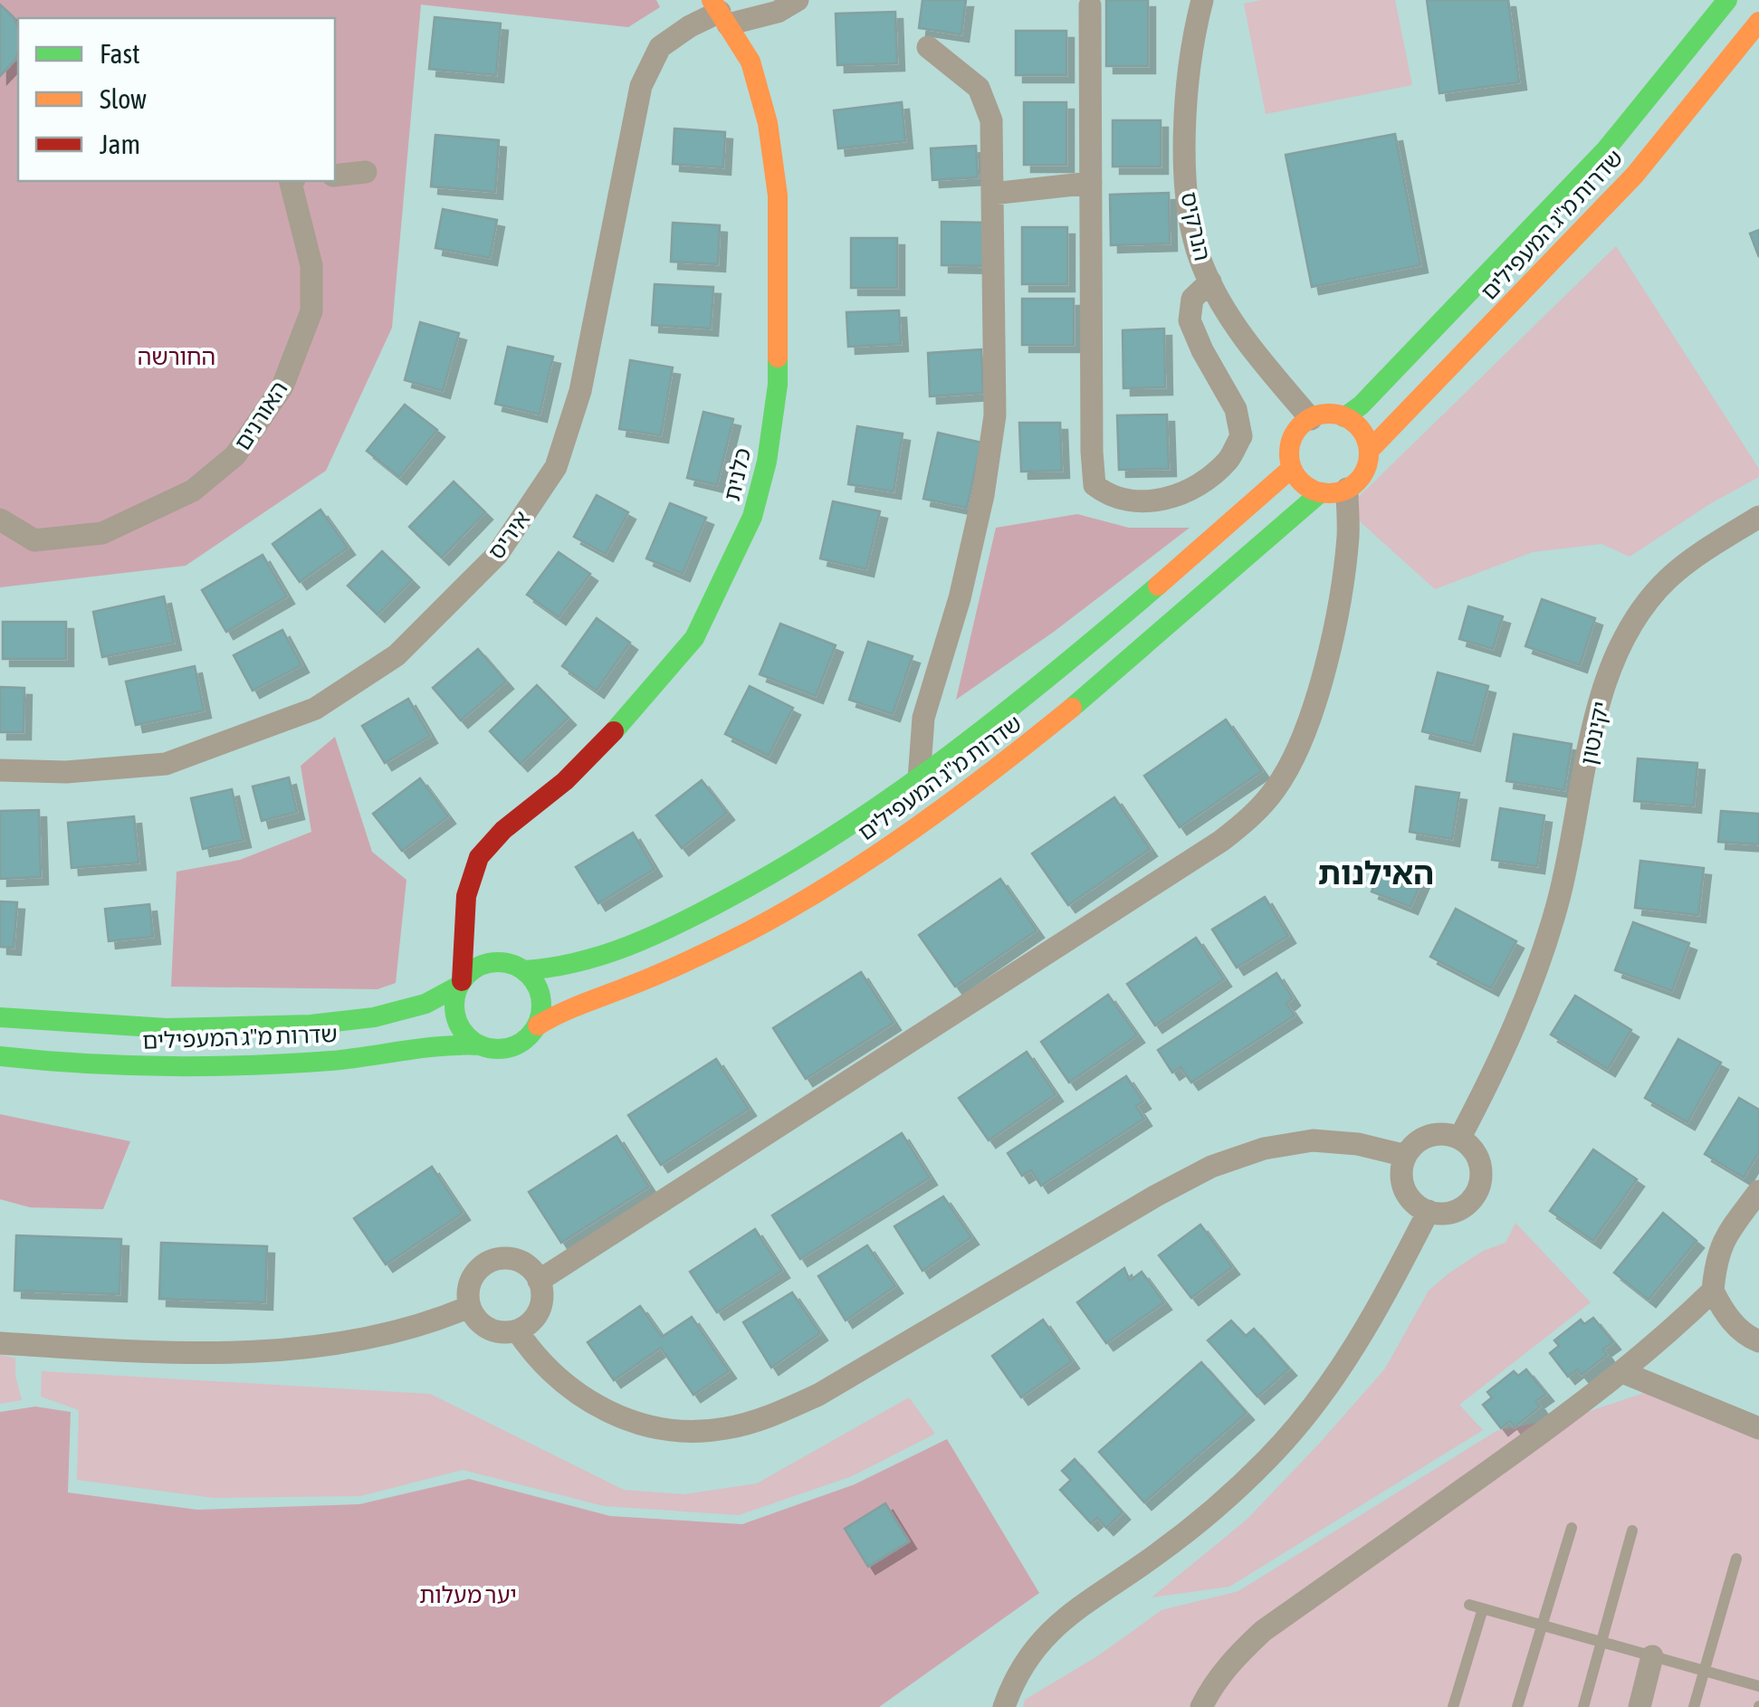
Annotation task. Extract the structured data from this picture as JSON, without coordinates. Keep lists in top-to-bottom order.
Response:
{
  "streets": {
    "main road": ["שדרות מ\"ג המעפילים", "כלנית"],
    "street": [
      "הנרקיס",
      "האורנים",
      "איריס",
      "יקינטון"
    ]
  },
  "crossings": [
    ["שדרות מ\"ג המעפילים", "הנרקיס"],
    ["שדרות מ\"ג המעפילים", "כלנית"],
    ["כלנית", "איריס"]
  ],
  "districts": ["האילנות"],
  "parks": ["החורשה", "יער מעלות"],
  "legend": ["Fast", "Slow", "Jam"]
}
